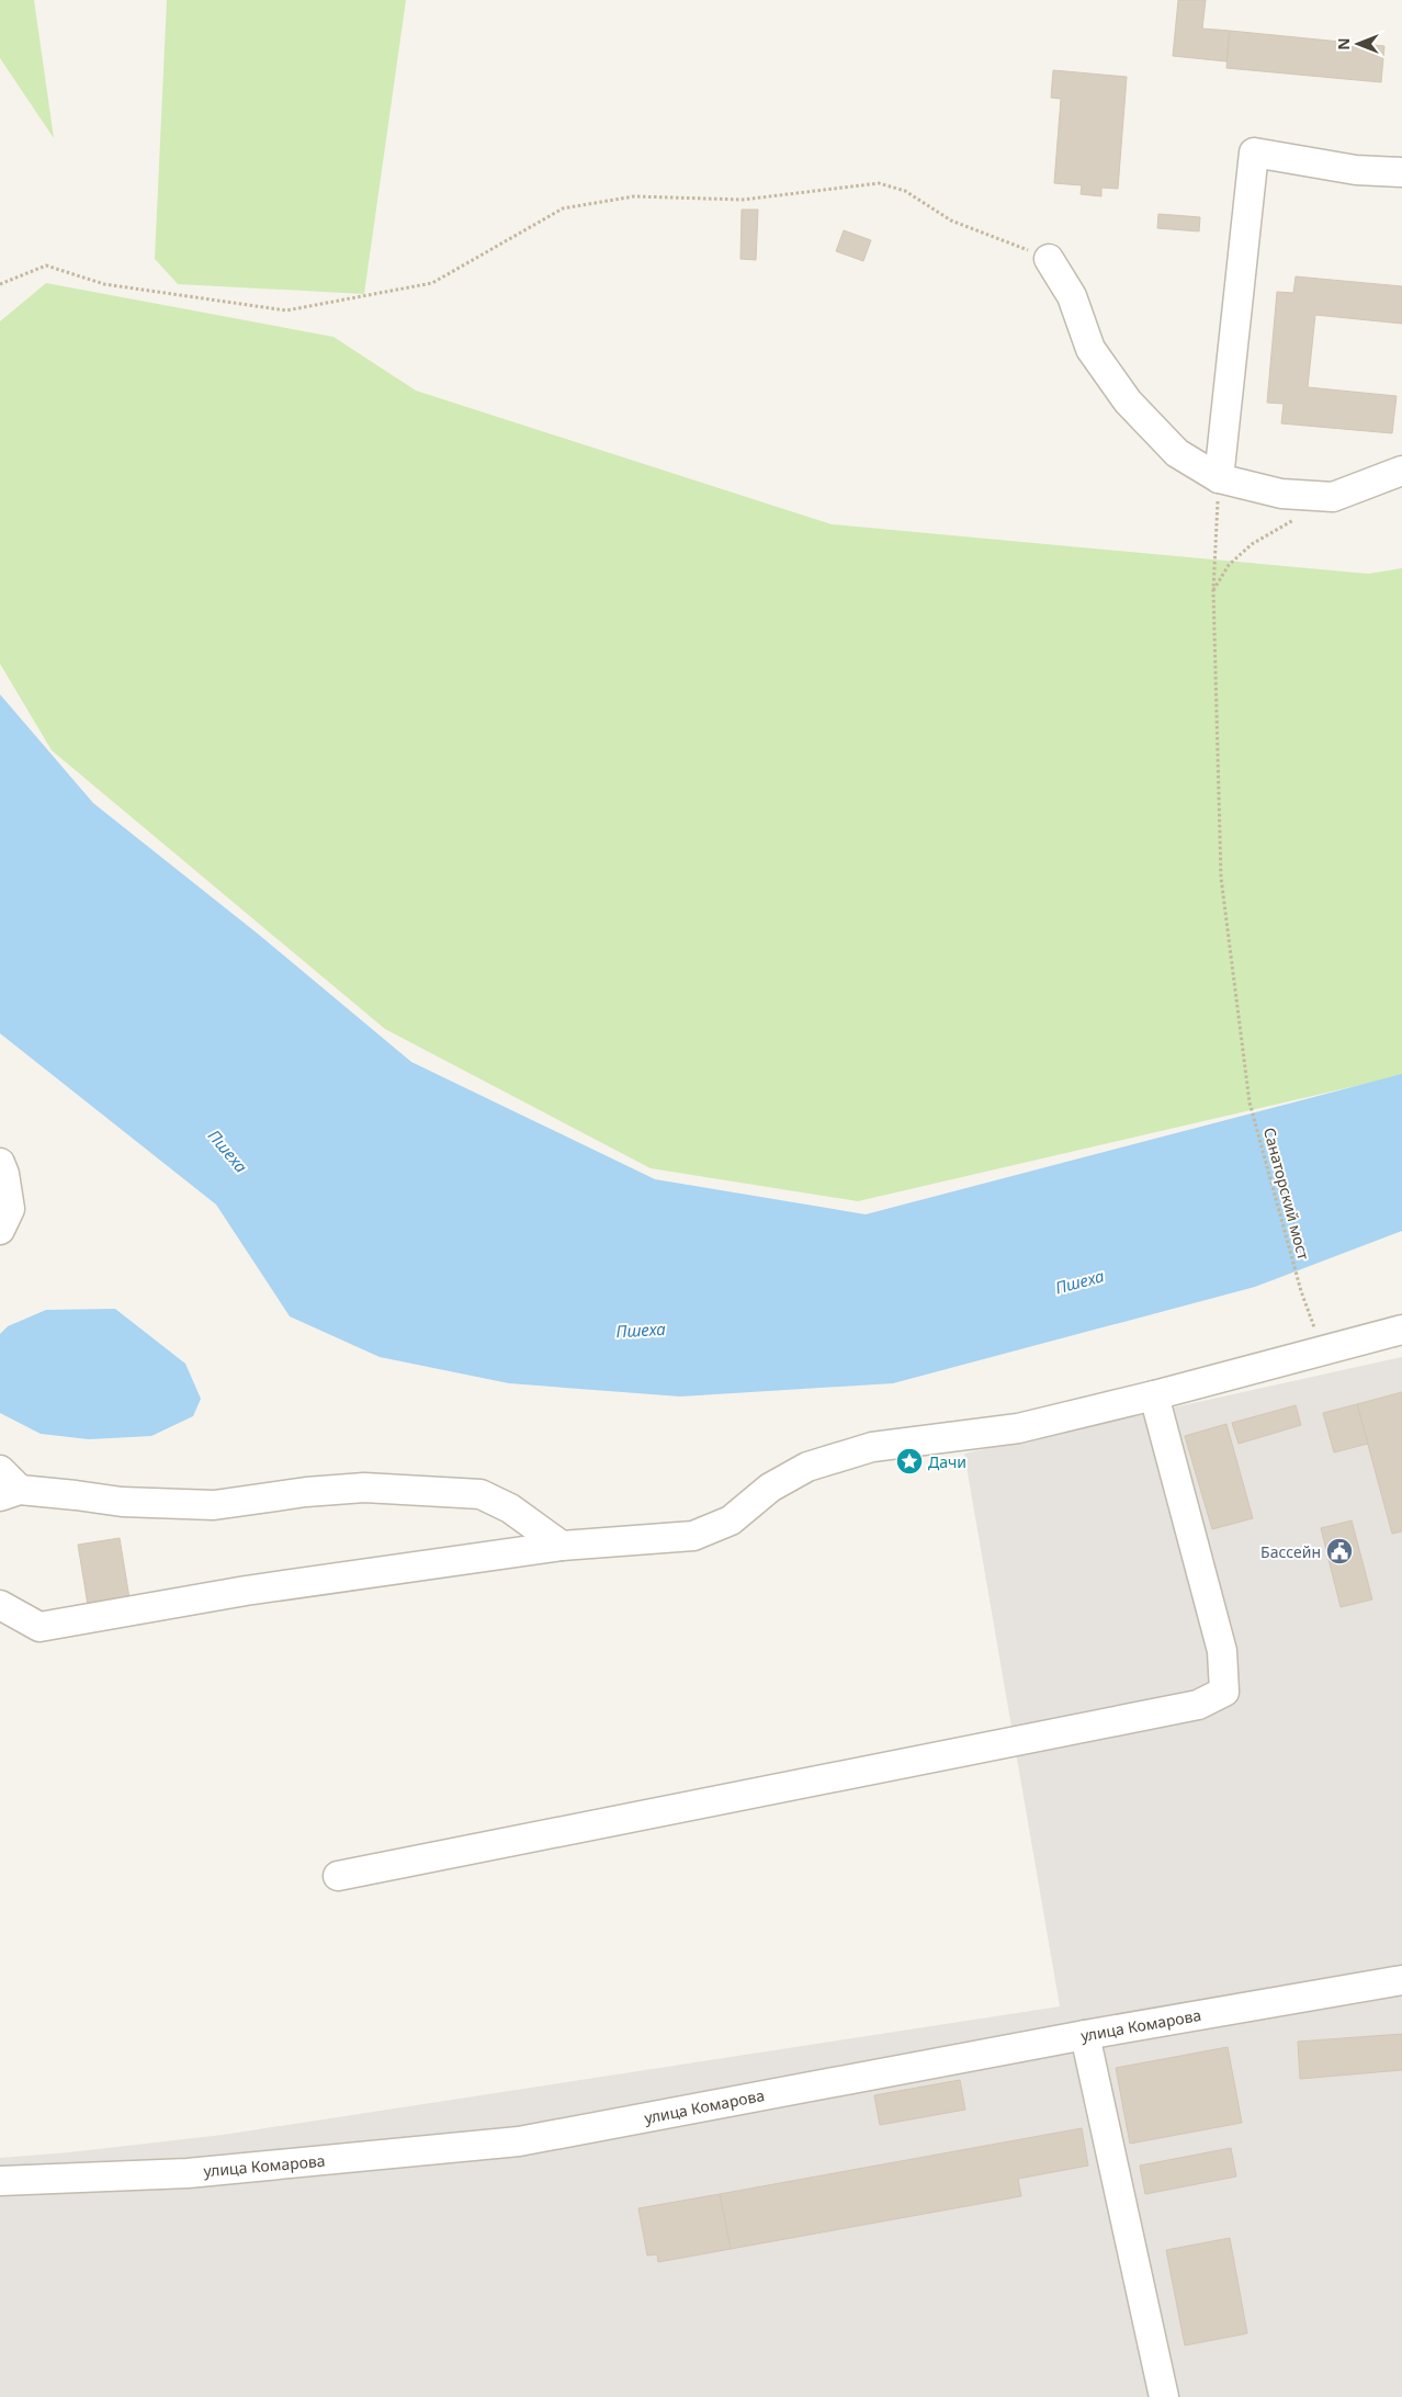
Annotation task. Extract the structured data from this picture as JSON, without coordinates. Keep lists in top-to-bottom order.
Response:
{
  "streets": {
    "lane": ["улица Комарова"],
    "path": ["Санаторский мост"]
  },
  "water": ["Пшеха"],
  "places": {
    "place": ["Дачи"],
    "public building": ["Бассейн"]
  },
  "north": "left"
}
